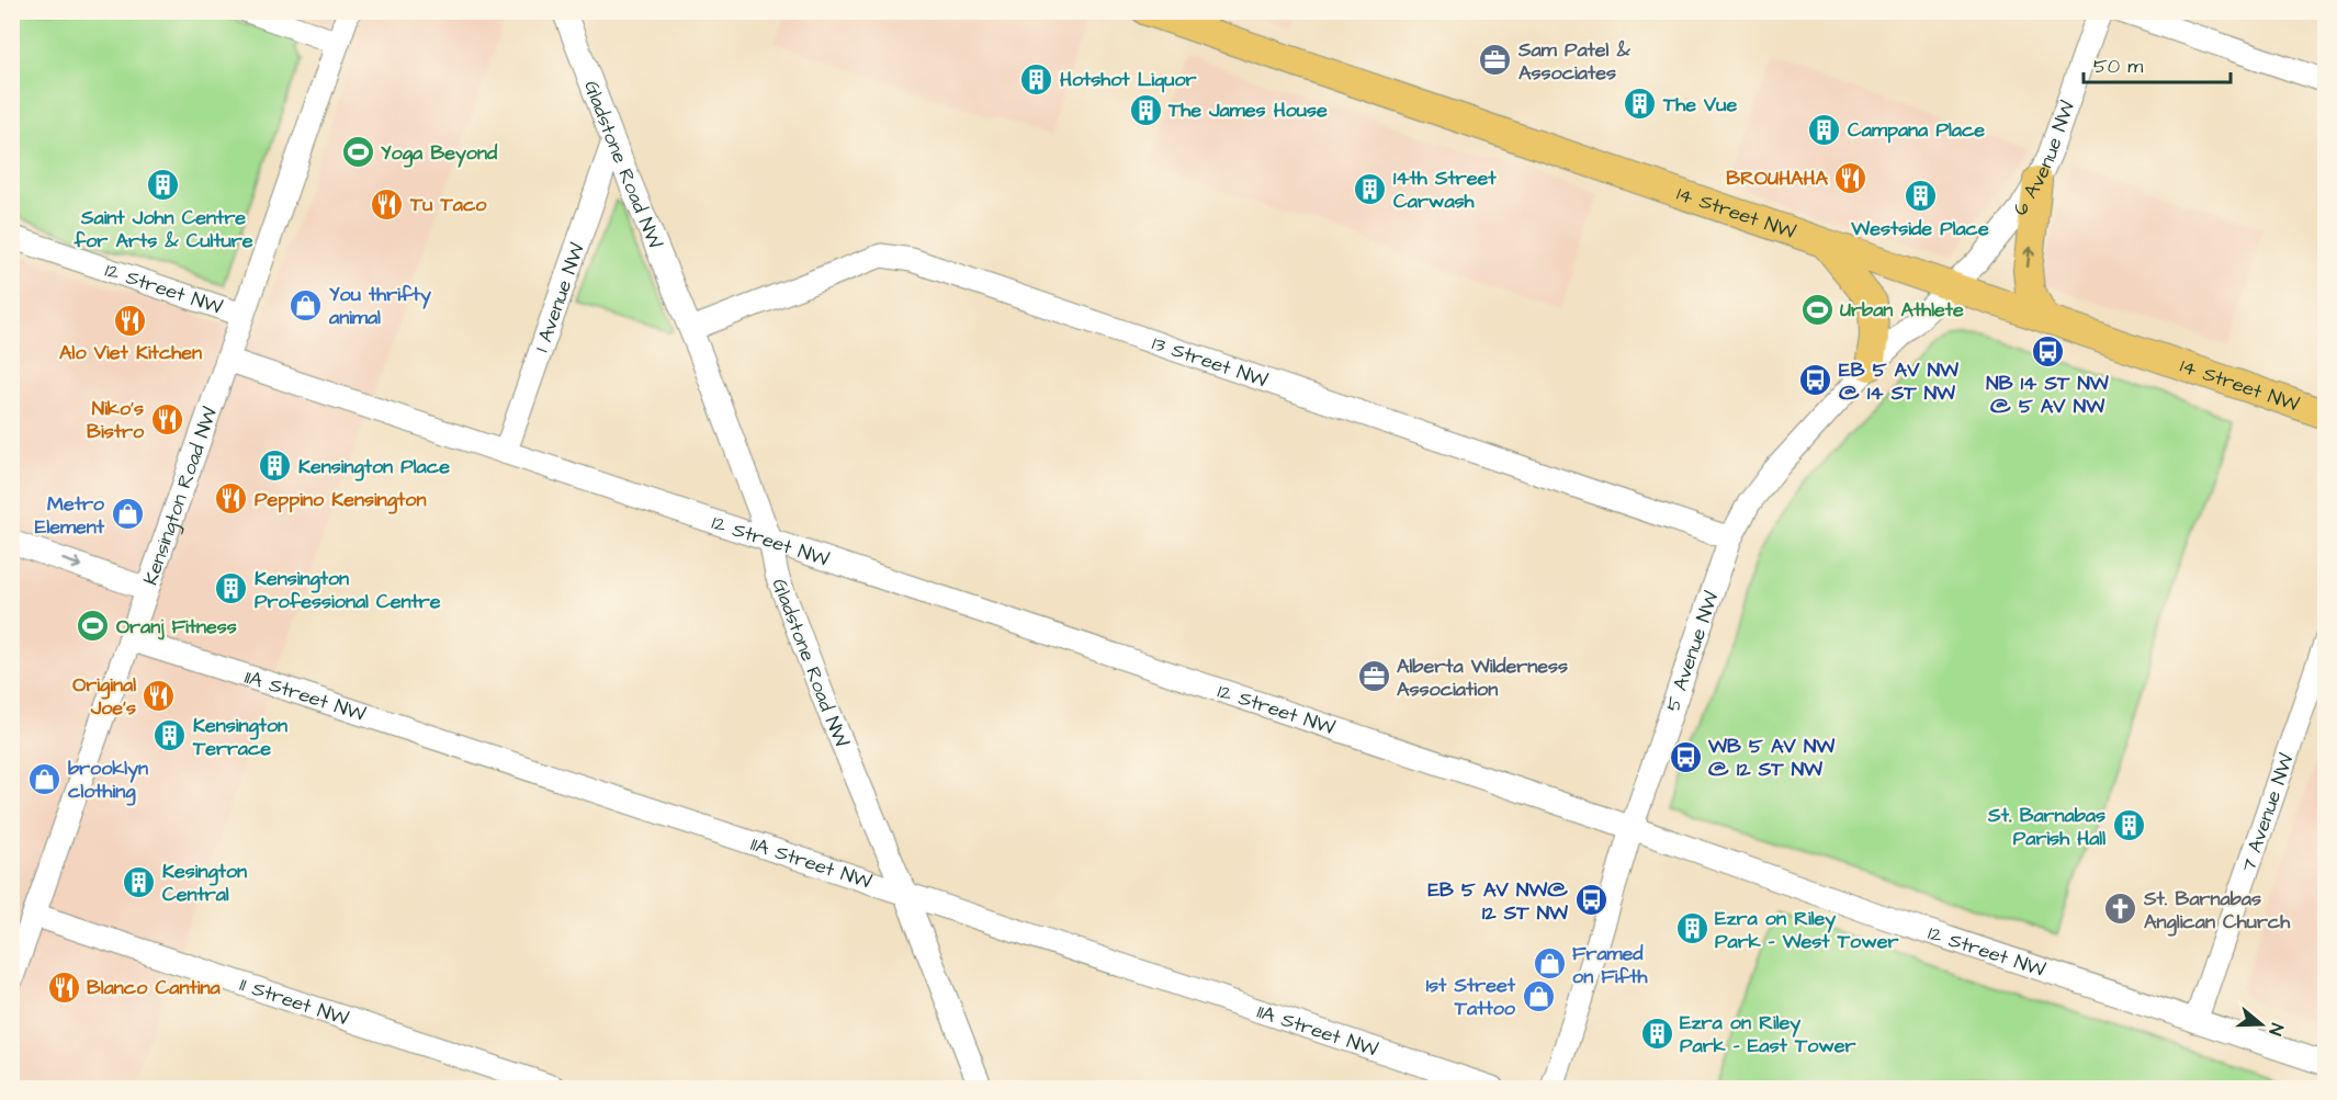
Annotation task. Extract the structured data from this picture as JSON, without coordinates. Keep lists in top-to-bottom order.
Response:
{
  "streets": {
    "main road": ["14 Street NW"],
    "street": [
      "6 Avenue NW",
      "Gladstone Road NW",
      "12 Street NW",
      "1 Avenue NW",
      "13 Street NW",
      "Kensington Road NW",
      "5 Avenue NW",
      "11A Street NW",
      "7 Avenue NW",
      "11 Street NW"
    ]
  },
  "crossings": [
    ["6 Avenue NW", "14 Street NW"],
    ["6 Avenue NW", "5 Avenue NW"],
    ["Gladstone Road NW", "12 Street NW"],
    ["Gladstone Road NW", "1 Avenue NW"],
    ["Gladstone Road NW", "13 Street NW"],
    ["Gladstone Road NW", "11A Street NW"],
    ["14 Street NW", "5 Avenue NW"],
    ["12 Street NW", "1 Avenue NW"],
    ["12 Street NW", "Kensington Road NW"],
    ["12 Street NW", "5 Avenue NW"],
    ["12 Street NW", "7 Avenue NW"],
    ["13 Street NW", "5 Avenue NW"],
    ["Kensington Road NW", "11A Street NW"],
    ["Kensington Road NW", "11 Street NW"]
  ],
  "places": {
    "office": ["Sam Patel & Associates", "Alberta Wilderness Association"],
    "building": [
      "Hotshot Liquor",
      "The Vue",
      "The James House",
      "Campana Place",
      "Saint John Centre for Arts & Culture",
      "14th Street Carwash",
      "Westside Place",
      "Kensington Place",
      "Kensington Professional Centre",
      "Kensington Terrace",
      "St. Barnabas Parish Hall",
      "Kesington Central",
      "Ezra on Riley Park - West Tower",
      "Ezra on Riley Park - East Tower"
    ],
    "sports": ["Yoga Beyond", "Urban Athlete", "Oranj Fitness"],
    "restaurant": [
      "BROUHAHA",
      "Tu Taco",
      "Alo Viet Kitchen",
      "Niko's Bistro",
      "Peppino Kensington",
      "Original Joe's",
      "Blanco Cantina"
    ],
    "shop": [
      "You thrifty animal",
      "Metro Element",
      "brooklyn clothing",
      "Framed on Fifth",
      "1st Street Tattoo"
    ],
    "bus stop": [
      "NB 14 ST NW @ 5 AV NW",
      "EB 5 AV NW @ 14 ST NW",
      "WB 5 AV NW @ 12 ST NW",
      "EB 5 AV NW@ 12 ST NW"
    ],
    "church": ["St. Barnabas Anglican Church"]
  },
  "scale_bar": "50 m",
  "north": "right"
}
